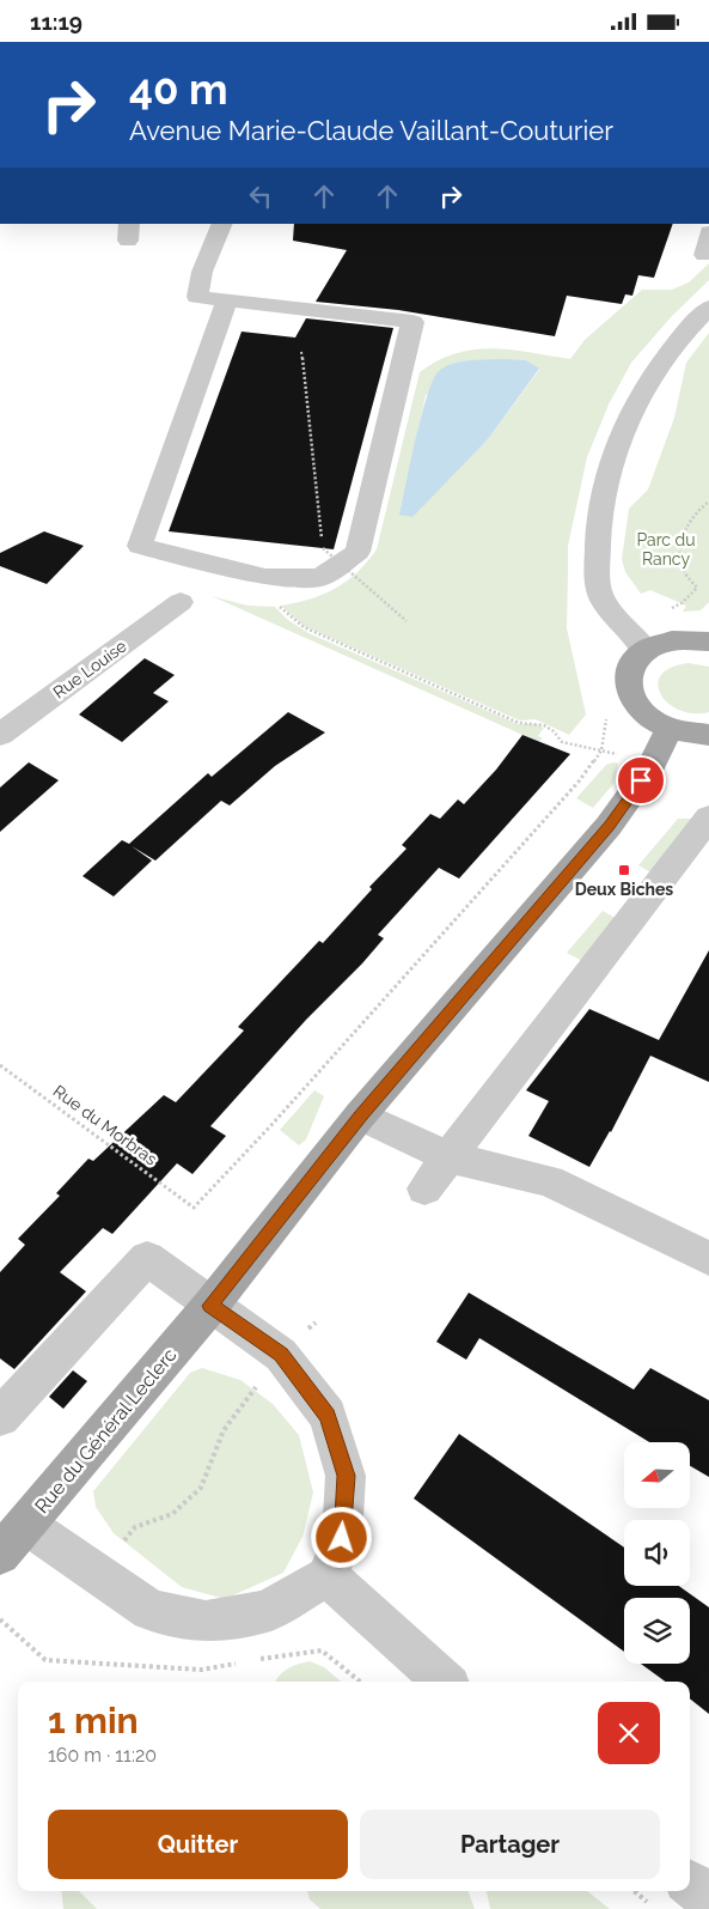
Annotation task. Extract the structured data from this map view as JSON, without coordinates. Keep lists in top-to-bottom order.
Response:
{
  "streets": {
    "main road": ["Rue du Général Leclerc"],
    "street": ["Rue Louise"],
    "path": ["Rue du Morbras"]
  },
  "parks": ["Parc du Rancy"],
  "places": {
    "transit": ["Deux Biches"]
  },
  "north": "left",
  "page": {
    "status": "11:19",
    "turn": ["40 m", "Avenue Marie-Claude Vaillant-Couturier"],
    "heading": ["1 min", "160 m · 11:20"],
    "buttons": ["Quitter", "Partager"]
  }
}
